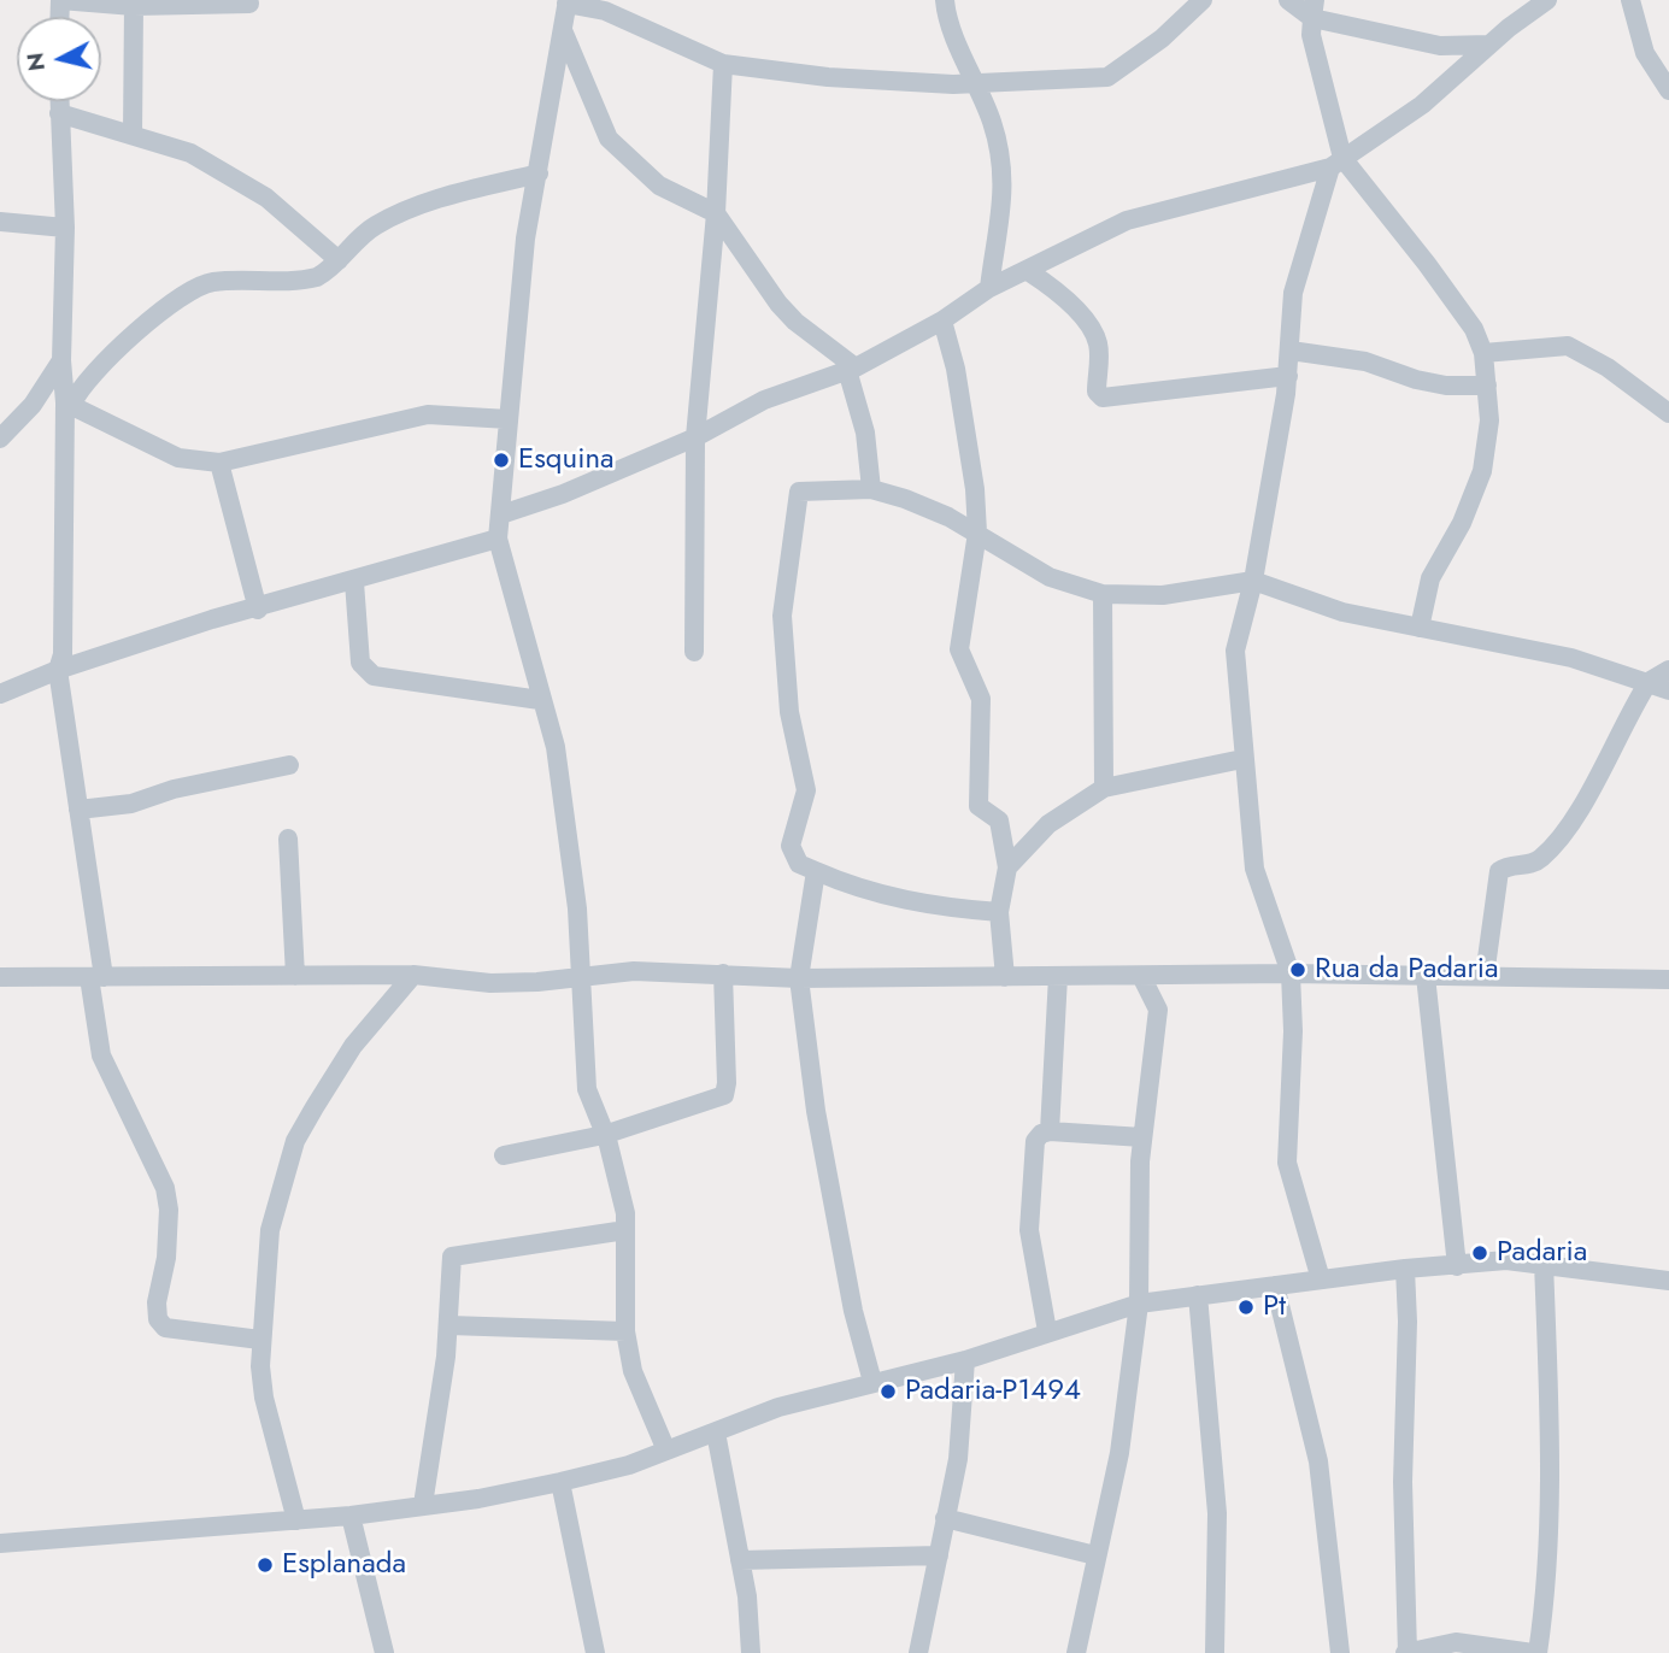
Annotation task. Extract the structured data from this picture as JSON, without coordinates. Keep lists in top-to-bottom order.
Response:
{
  "places": [
    "Esquina",
    "Rua da Padaria",
    "Padaria",
    "Pt",
    "Padaria-P1494",
    "Esplanada"
  ],
  "north": "left"
}
